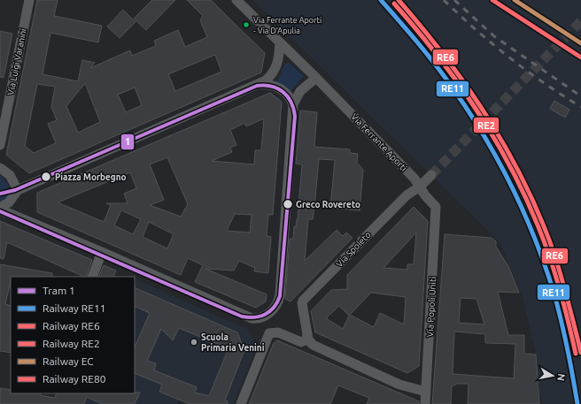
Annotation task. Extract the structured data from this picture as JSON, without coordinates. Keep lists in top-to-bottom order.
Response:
{
  "streets": {
    "street": [
      "Via Luigi Varanini",
      "Via Ferrante Aporti",
      "Via Spoleto",
      "Via Popoli Uniti"
    ]
  },
  "crossings": [
    ["Via Ferrante Aporti", "Via Spoleto"],
    ["Via Ferrante Aporti", "Via Popoli Uniti"]
  ],
  "places": [
    "Via Ferrante Aporti - Via D'Apulia",
    "Piazza Morbegno",
    "Greco Rovereto",
    "Scuola Primaria Venini"
  ],
  "lines": [
    "rail line RE11",
    "rail line RE6",
    "rail line EC",
    "rail line RE80",
    "rail line RE2",
    "tram line 1"
  ],
  "legend": [
    "Tram 1",
    "Railway RE11",
    "Railway RE6",
    "Railway RE2",
    "Railway EC",
    "Railway RE80"
  ],
  "north": "right"
}
